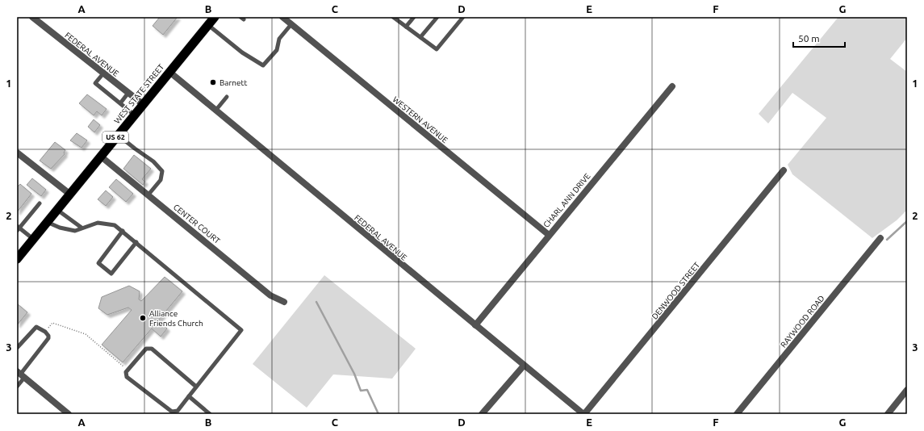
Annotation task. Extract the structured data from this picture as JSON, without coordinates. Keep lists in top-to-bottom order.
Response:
{
  "streets": {
    "highway": ["WEST STATE STREET", "US 62"],
    "street": [
      "FEDERAL AVENUE",
      "WESTERN AVENUE",
      "CHARL ANN DRIVE",
      "CENTER COURT",
      "DENWOOD STREET",
      "RAYWOOD ROAD"
    ]
  },
  "crossings": [
    ["FEDERAL AVENUE", "WEST STATE STREET"],
    ["FEDERAL AVENUE", "CHARL ANN DRIVE"],
    ["FEDERAL AVENUE", "DENWOOD STREET"],
    ["WEST STATE STREET", "CENTER COURT"],
    ["WESTERN AVENUE", "CHARL ANN DRIVE"]
  ],
  "places": ["Barnett", "Alliance Friends Church"],
  "scale_bar": "50 m",
  "grid": {
    "columns": [
      "A",
      "B",
      "C",
      "D",
      "E",
      "F",
      "G"
    ],
    "rows": ["1", "2", "3"]
  }
}
